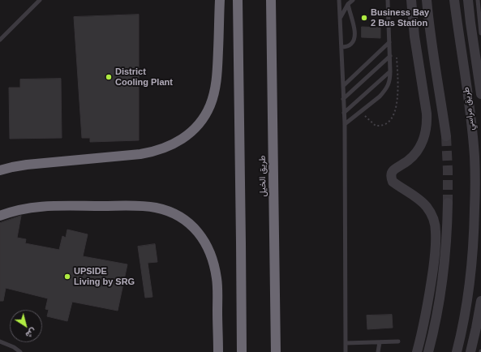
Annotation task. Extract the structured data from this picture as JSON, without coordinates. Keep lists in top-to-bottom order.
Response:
{
  "streets": {
    "highway": ["طريق الخيل"],
    "street": ["طريق مراسي"]
  },
  "places": ["Business Bay 2 Bus Station", "District Cooling Plant", "UPSIDE Living by SRG"],
  "north": "bottom right"
}
